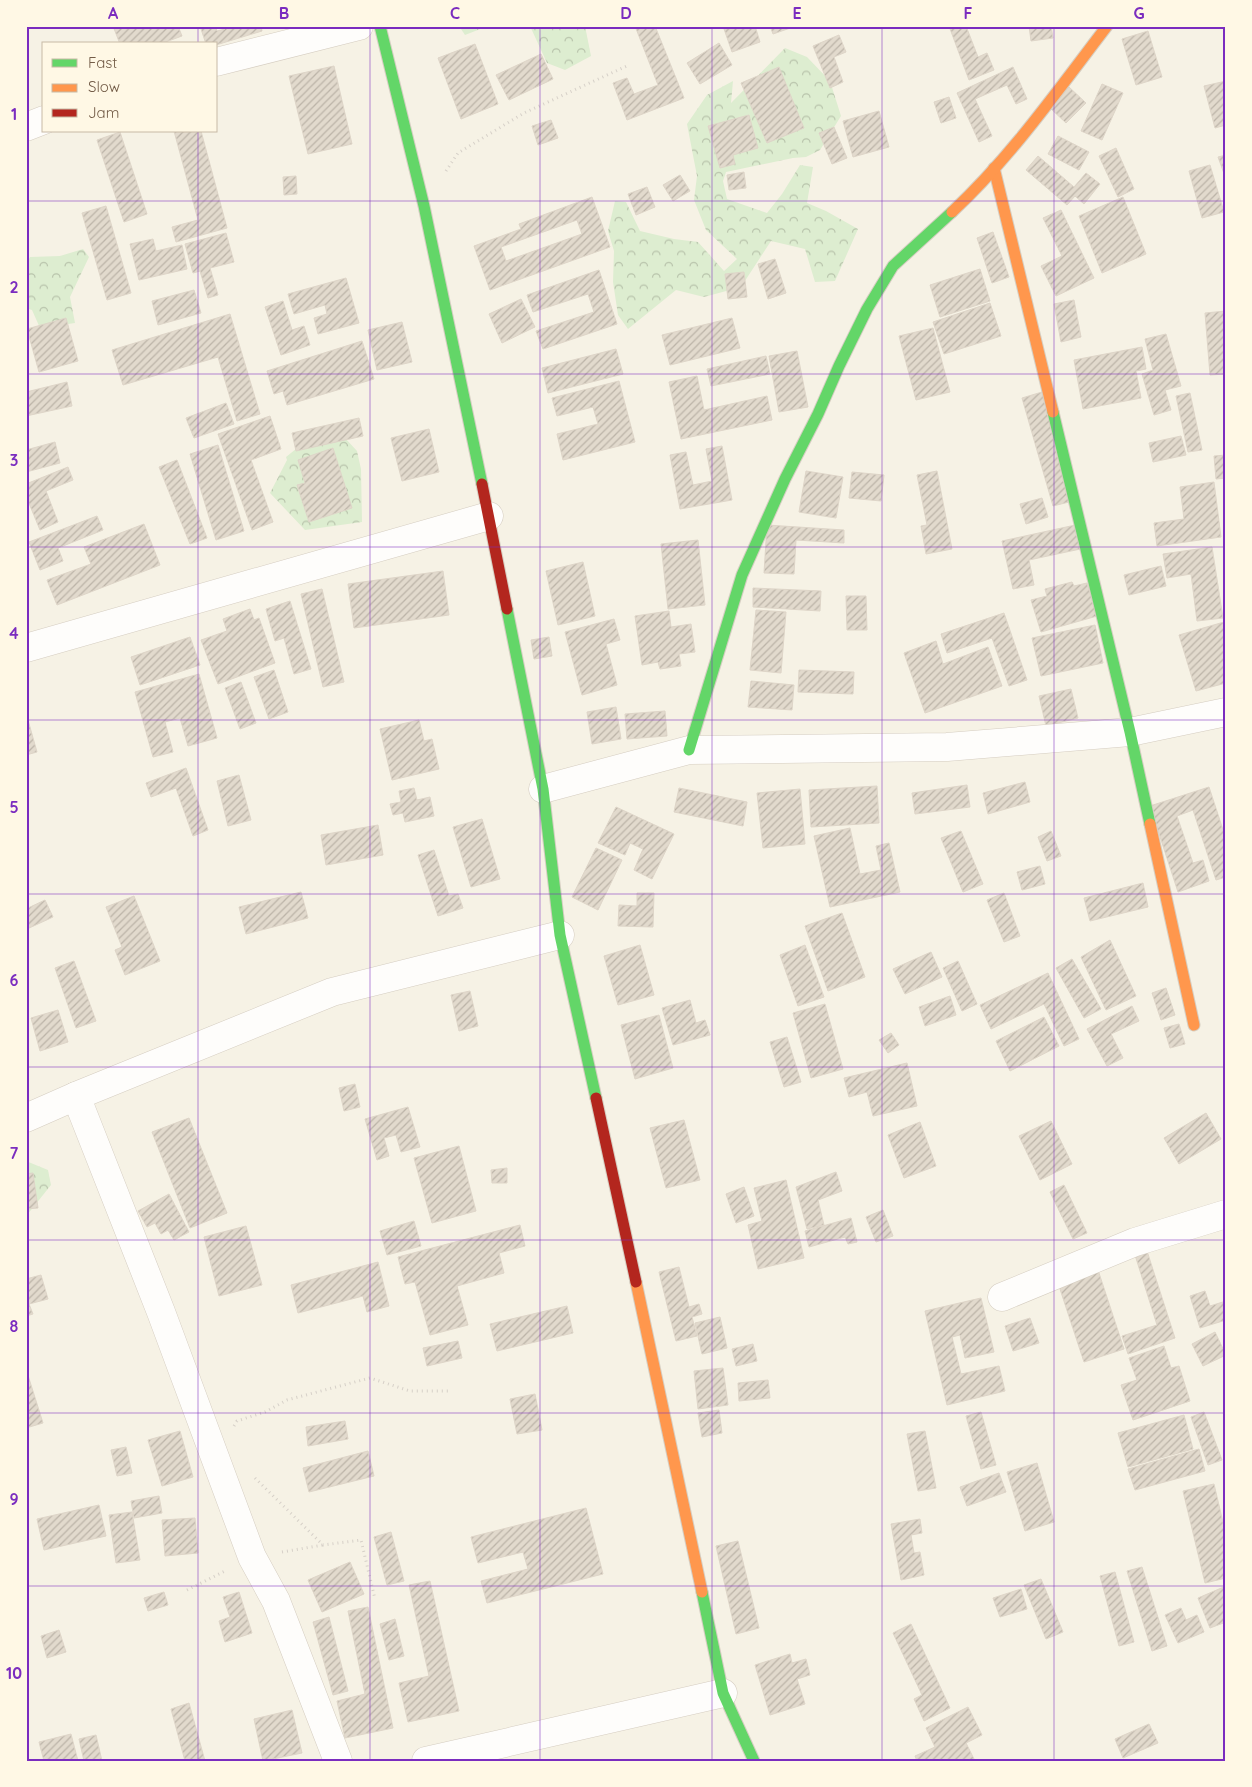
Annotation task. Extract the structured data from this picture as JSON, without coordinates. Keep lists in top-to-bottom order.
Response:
{
  "legend": ["Fast", "Slow", "Jam"],
  "grid": {
    "columns": [
      "A",
      "B",
      "C",
      "D",
      "E",
      "F",
      "G"
    ],
    "rows": [
      "1",
      "2",
      "3",
      "4",
      "5",
      "6",
      "7",
      "8",
      "9",
      "10"
    ]
  }
}
